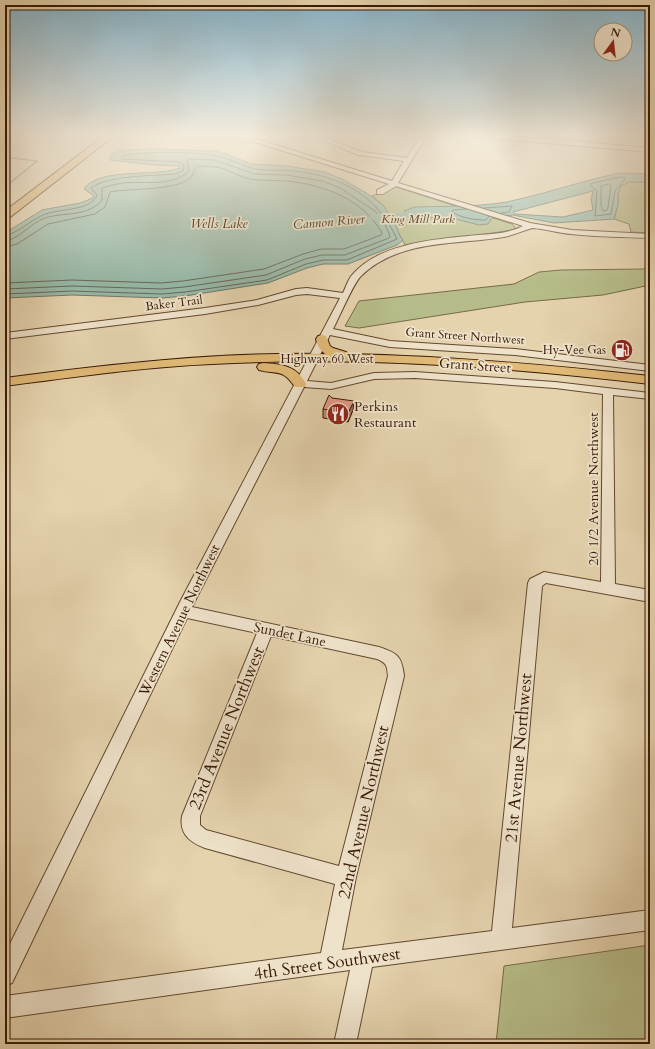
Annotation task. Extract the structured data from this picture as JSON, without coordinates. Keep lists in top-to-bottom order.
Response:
{
  "streets": {
    "main road": ["Highway 60 West"],
    "street": [
      "Baker Trail",
      "Grant Street Northwest",
      "Grant Street",
      "20 1/2 Avenue Northwest",
      "Western Avenue Northwest",
      "Sundet Lane",
      "23rd Avenue Northwest",
      "21st Avenue Northwest",
      "22nd Avenue Northwest",
      "4th Street Southwest"
    ]
  },
  "crossings": [
    ["Baker Trail", "Western Avenue Northwest"],
    ["Grant Street Northwest", "Western Avenue Northwest"],
    ["Highway 60 West", "Western Avenue Northwest"],
    ["Grant Street", "20 1/2 Avenue Northwest"],
    ["Grant Street", "Western Avenue Northwest"],
    ["20 1/2 Avenue Northwest", "21st Avenue Northwest"],
    ["Western Avenue Northwest", "Sundet Lane"],
    ["Sundet Lane", "23rd Avenue Northwest"],
    ["Sundet Lane", "22nd Avenue Northwest"],
    ["23rd Avenue Northwest", "22nd Avenue Northwest"],
    ["21st Avenue Northwest", "4th Street Southwest"],
    ["22nd Avenue Northwest", "4th Street Southwest"]
  ],
  "water": ["Cannon River", "Wells Lake"],
  "parks": ["King Mill Park"],
  "places": {
    "fuel station": ["Hy-Vee Gas"],
    "restaurant": ["Perkins Restaurant"]
  },
  "north": "top"
}
